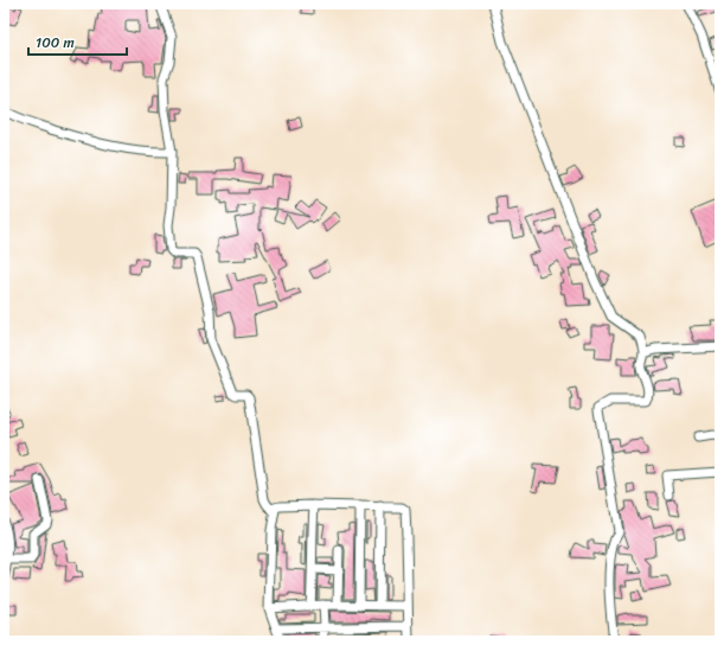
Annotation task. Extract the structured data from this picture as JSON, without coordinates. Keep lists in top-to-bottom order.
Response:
{
  "scale_bar": "100 m"
}
